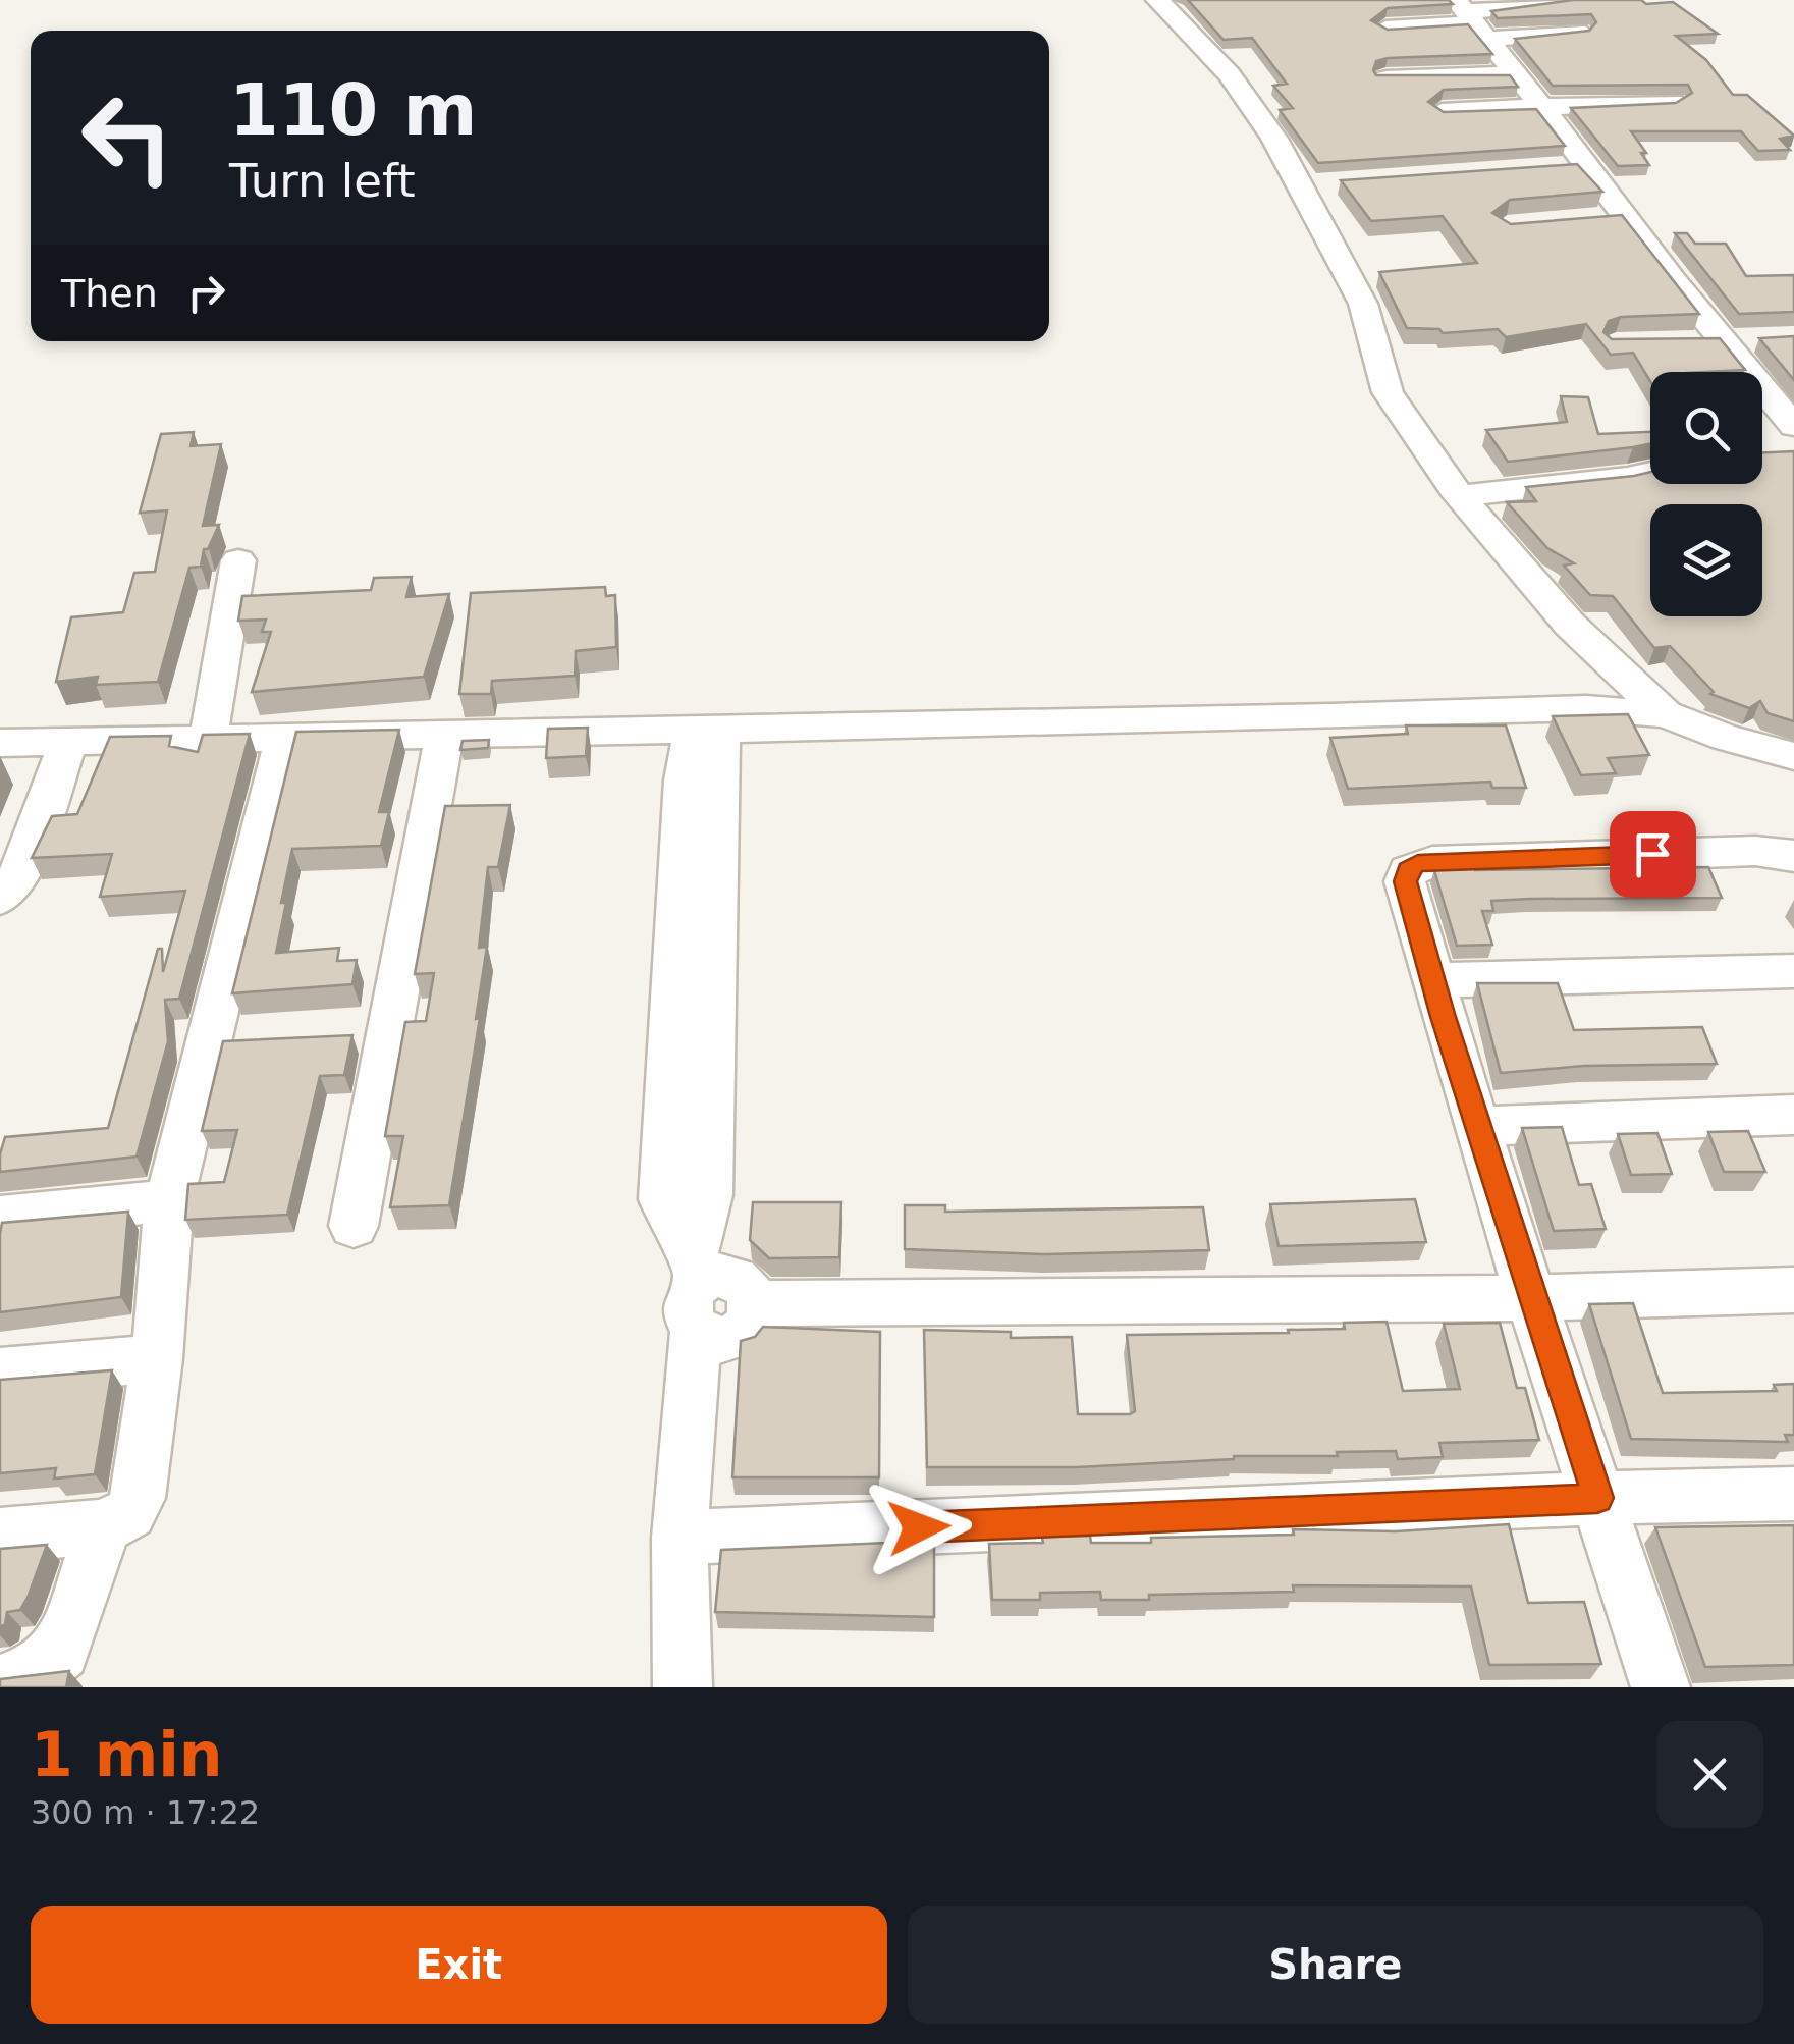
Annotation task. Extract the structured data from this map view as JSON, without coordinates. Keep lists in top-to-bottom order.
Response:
{
  "page": {
    "turn": ["110 m", "Turn left"],
    "then": "Then",
    "heading": ["1 min", "300 m · 17:22"],
    "buttons": ["Exit", "Share"]
  }
}
